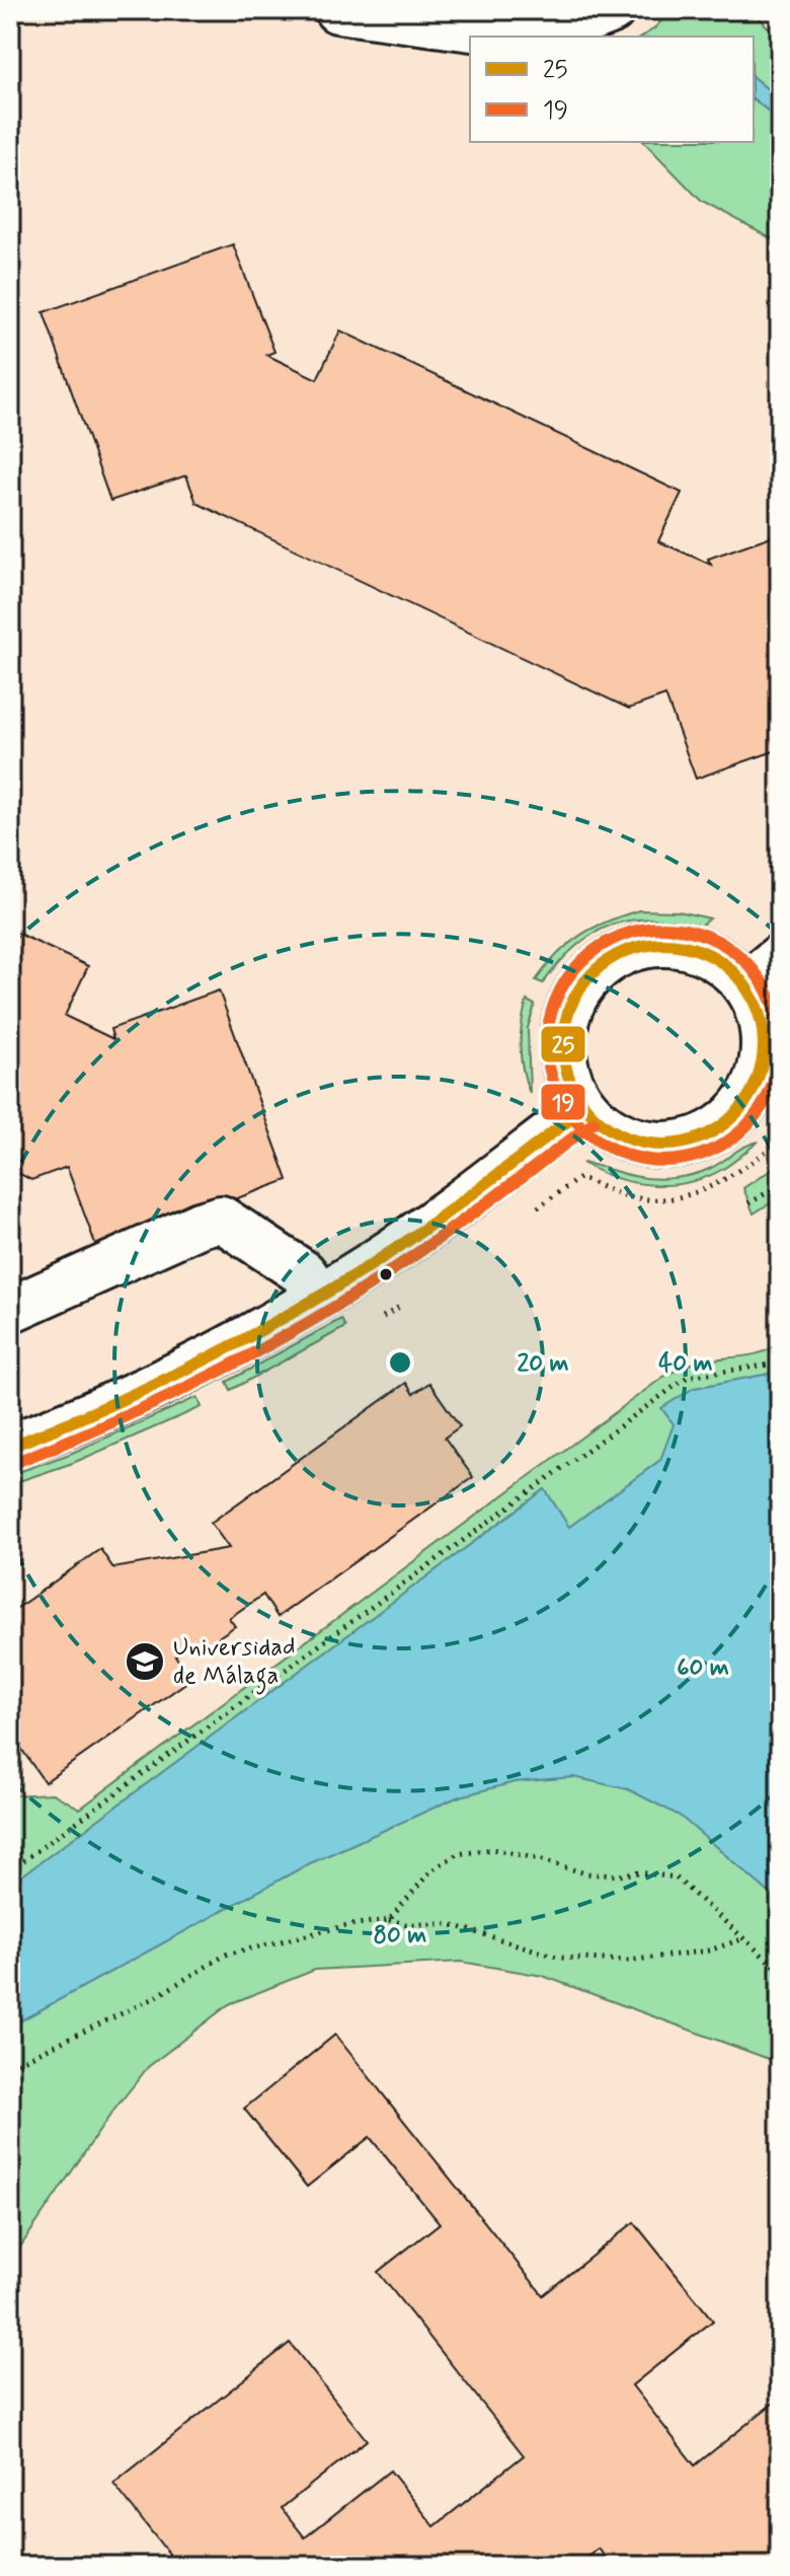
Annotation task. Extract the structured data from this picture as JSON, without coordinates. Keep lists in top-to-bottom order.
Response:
{
  "places": {
    "school or university": ["Universidad de Málaga"]
  },
  "lines": ["transit line 19", "transit line 25"],
  "legend": ["25", "19"],
  "rings": [
    "20 m",
    "40 m",
    "60 m",
    "80 m"
  ]
}
